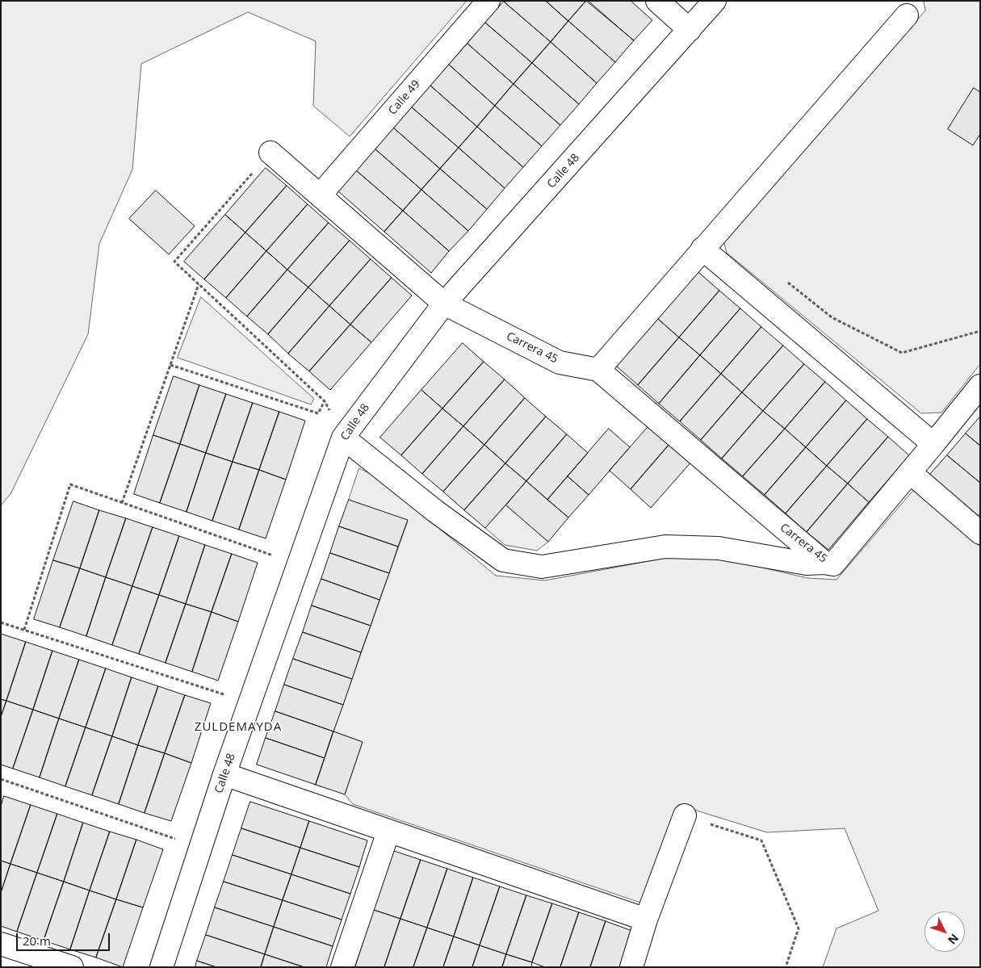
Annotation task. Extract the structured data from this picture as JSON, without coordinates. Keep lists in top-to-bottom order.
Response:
{
  "streets": {
    "street": ["Calle 49", "Calle 48", "Carrera 45"]
  },
  "crossings": [
    ["Calle 49", "Carrera 45"],
    ["Calle 48", "Carrera 45"]
  ],
  "districts": ["ZULDEMAYDA"],
  "scale_bar": "20 m",
  "north": "bottom right"
}
